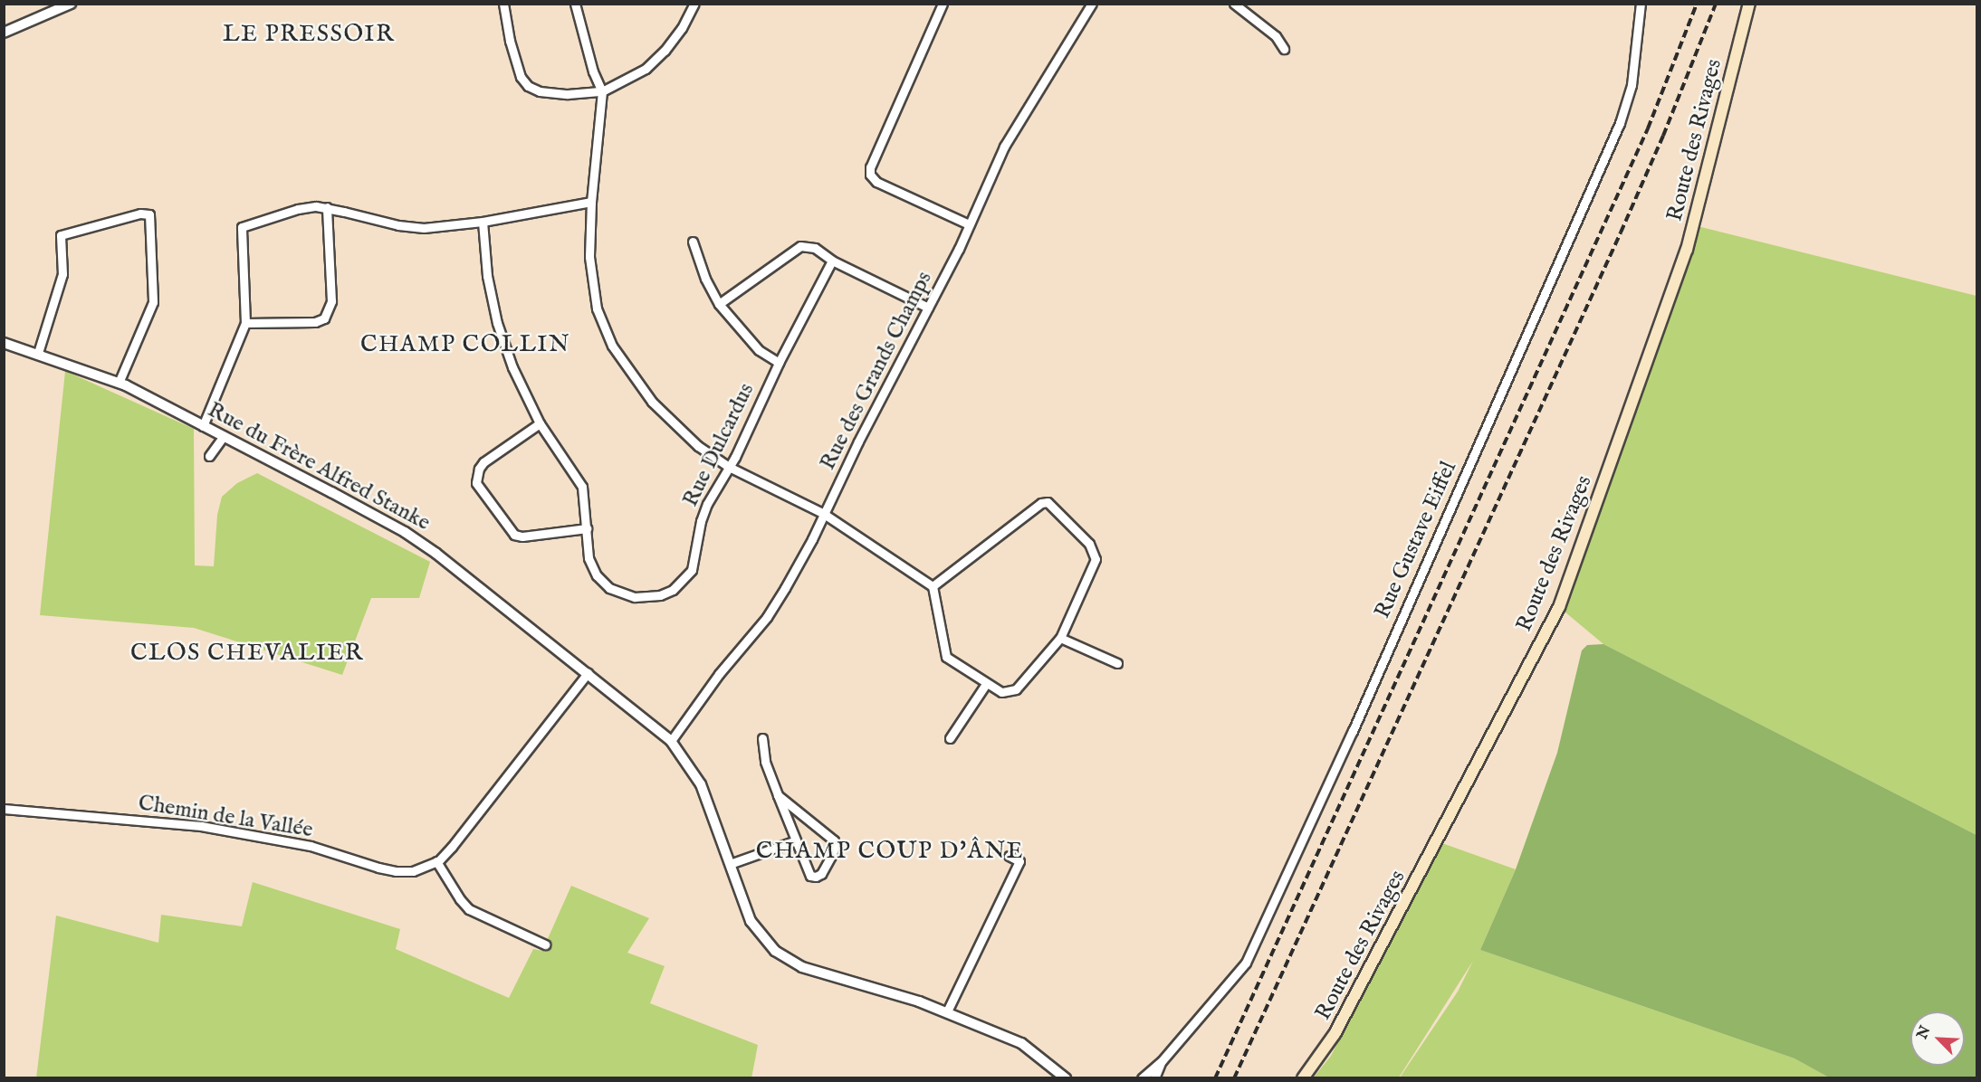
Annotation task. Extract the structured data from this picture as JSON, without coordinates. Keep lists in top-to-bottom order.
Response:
{
  "streets": {
    "main road": ["Route des Rivages"],
    "street": [
      "Rue des Grands Champs",
      "Rue Dulcardus",
      "Rue du Frère Alfred Stanke",
      "Rue Gustave Eiffel",
      "Chemin de la Vallée"
    ]
  },
  "crossings": [
    ["Rue des Grands Champs", "Rue du Frère Alfred Stanke"],
    ["Rue du Frère Alfred Stanke", "Chemin de la Vallée"]
  ],
  "districts": [
    "LE PRESSOIR",
    "CHAMP COLLIN",
    "CLOS CHEVALIER",
    "CHAMP COUP D'ÂNE"
  ],
  "north": "top left"
}
